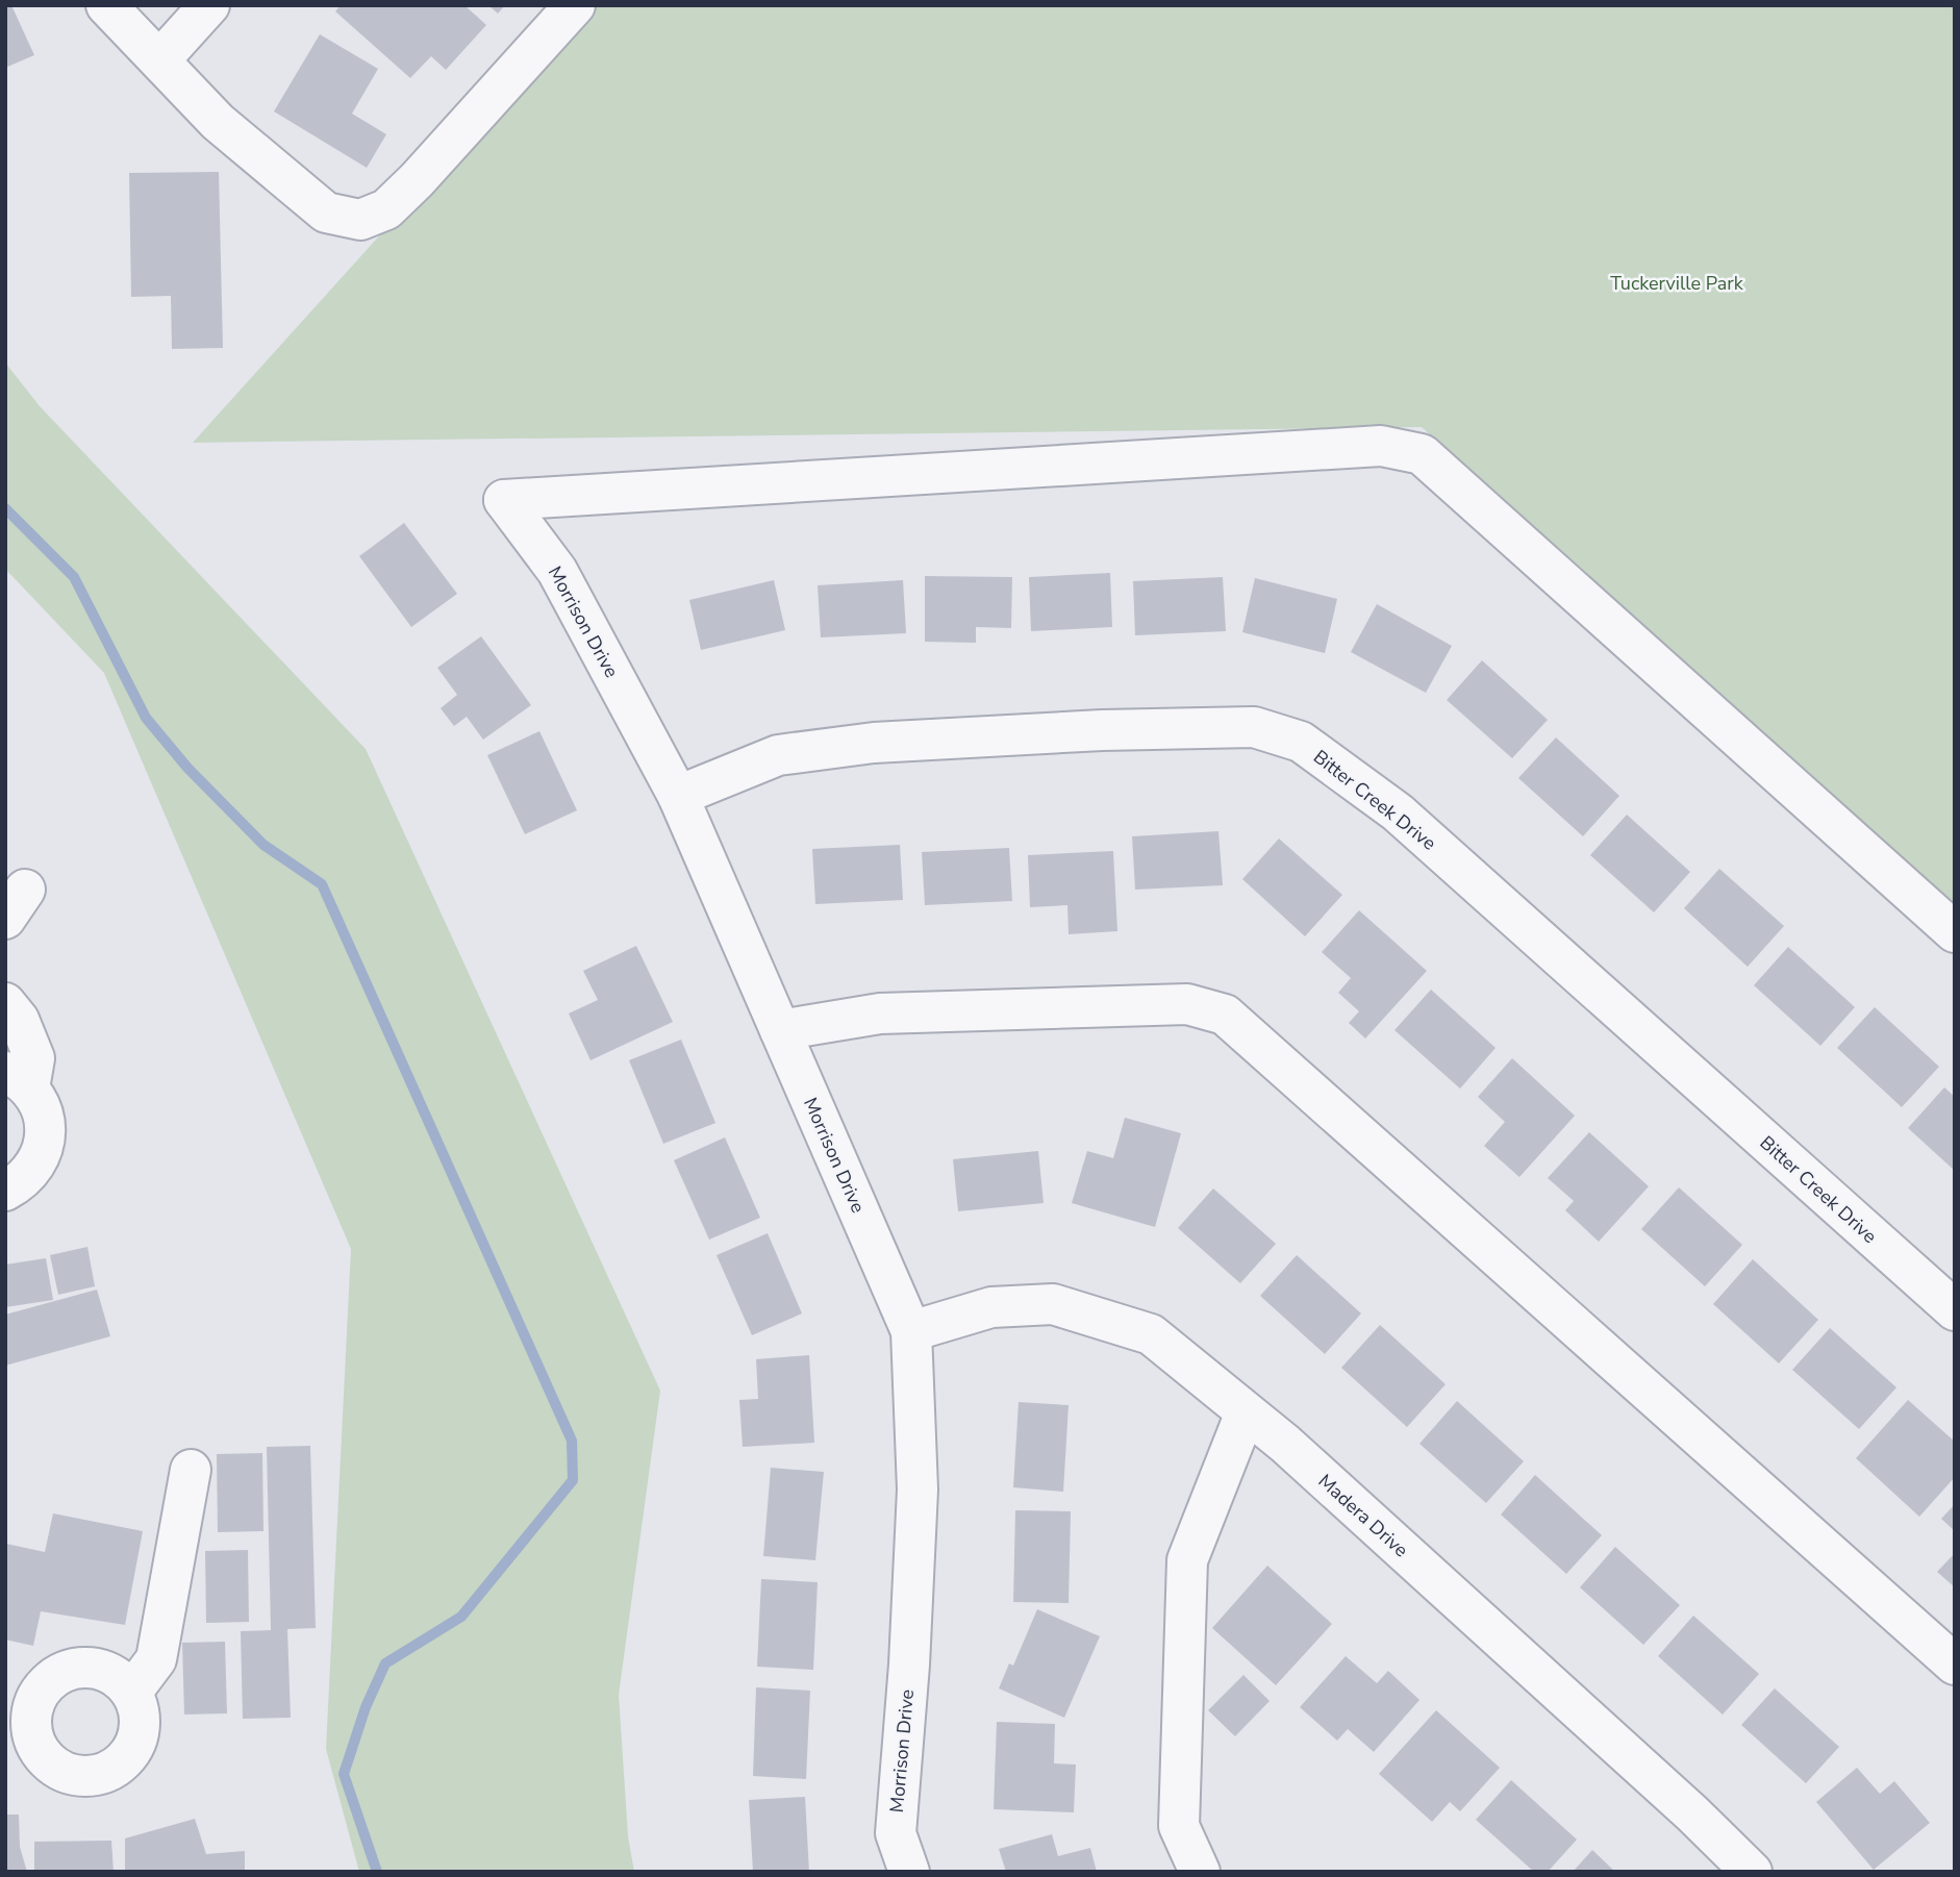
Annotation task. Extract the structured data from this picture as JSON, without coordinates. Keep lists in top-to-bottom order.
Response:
{
  "streets": {
    "street": ["Morrison Drive", "Bitter Creek Drive", "Madera Drive"]
  },
  "crossings": [
    ["Morrison Drive", "Bitter Creek Drive"],
    ["Morrison Drive", "Madera Drive"]
  ],
  "parks": ["Tuckerville Park"]
}
